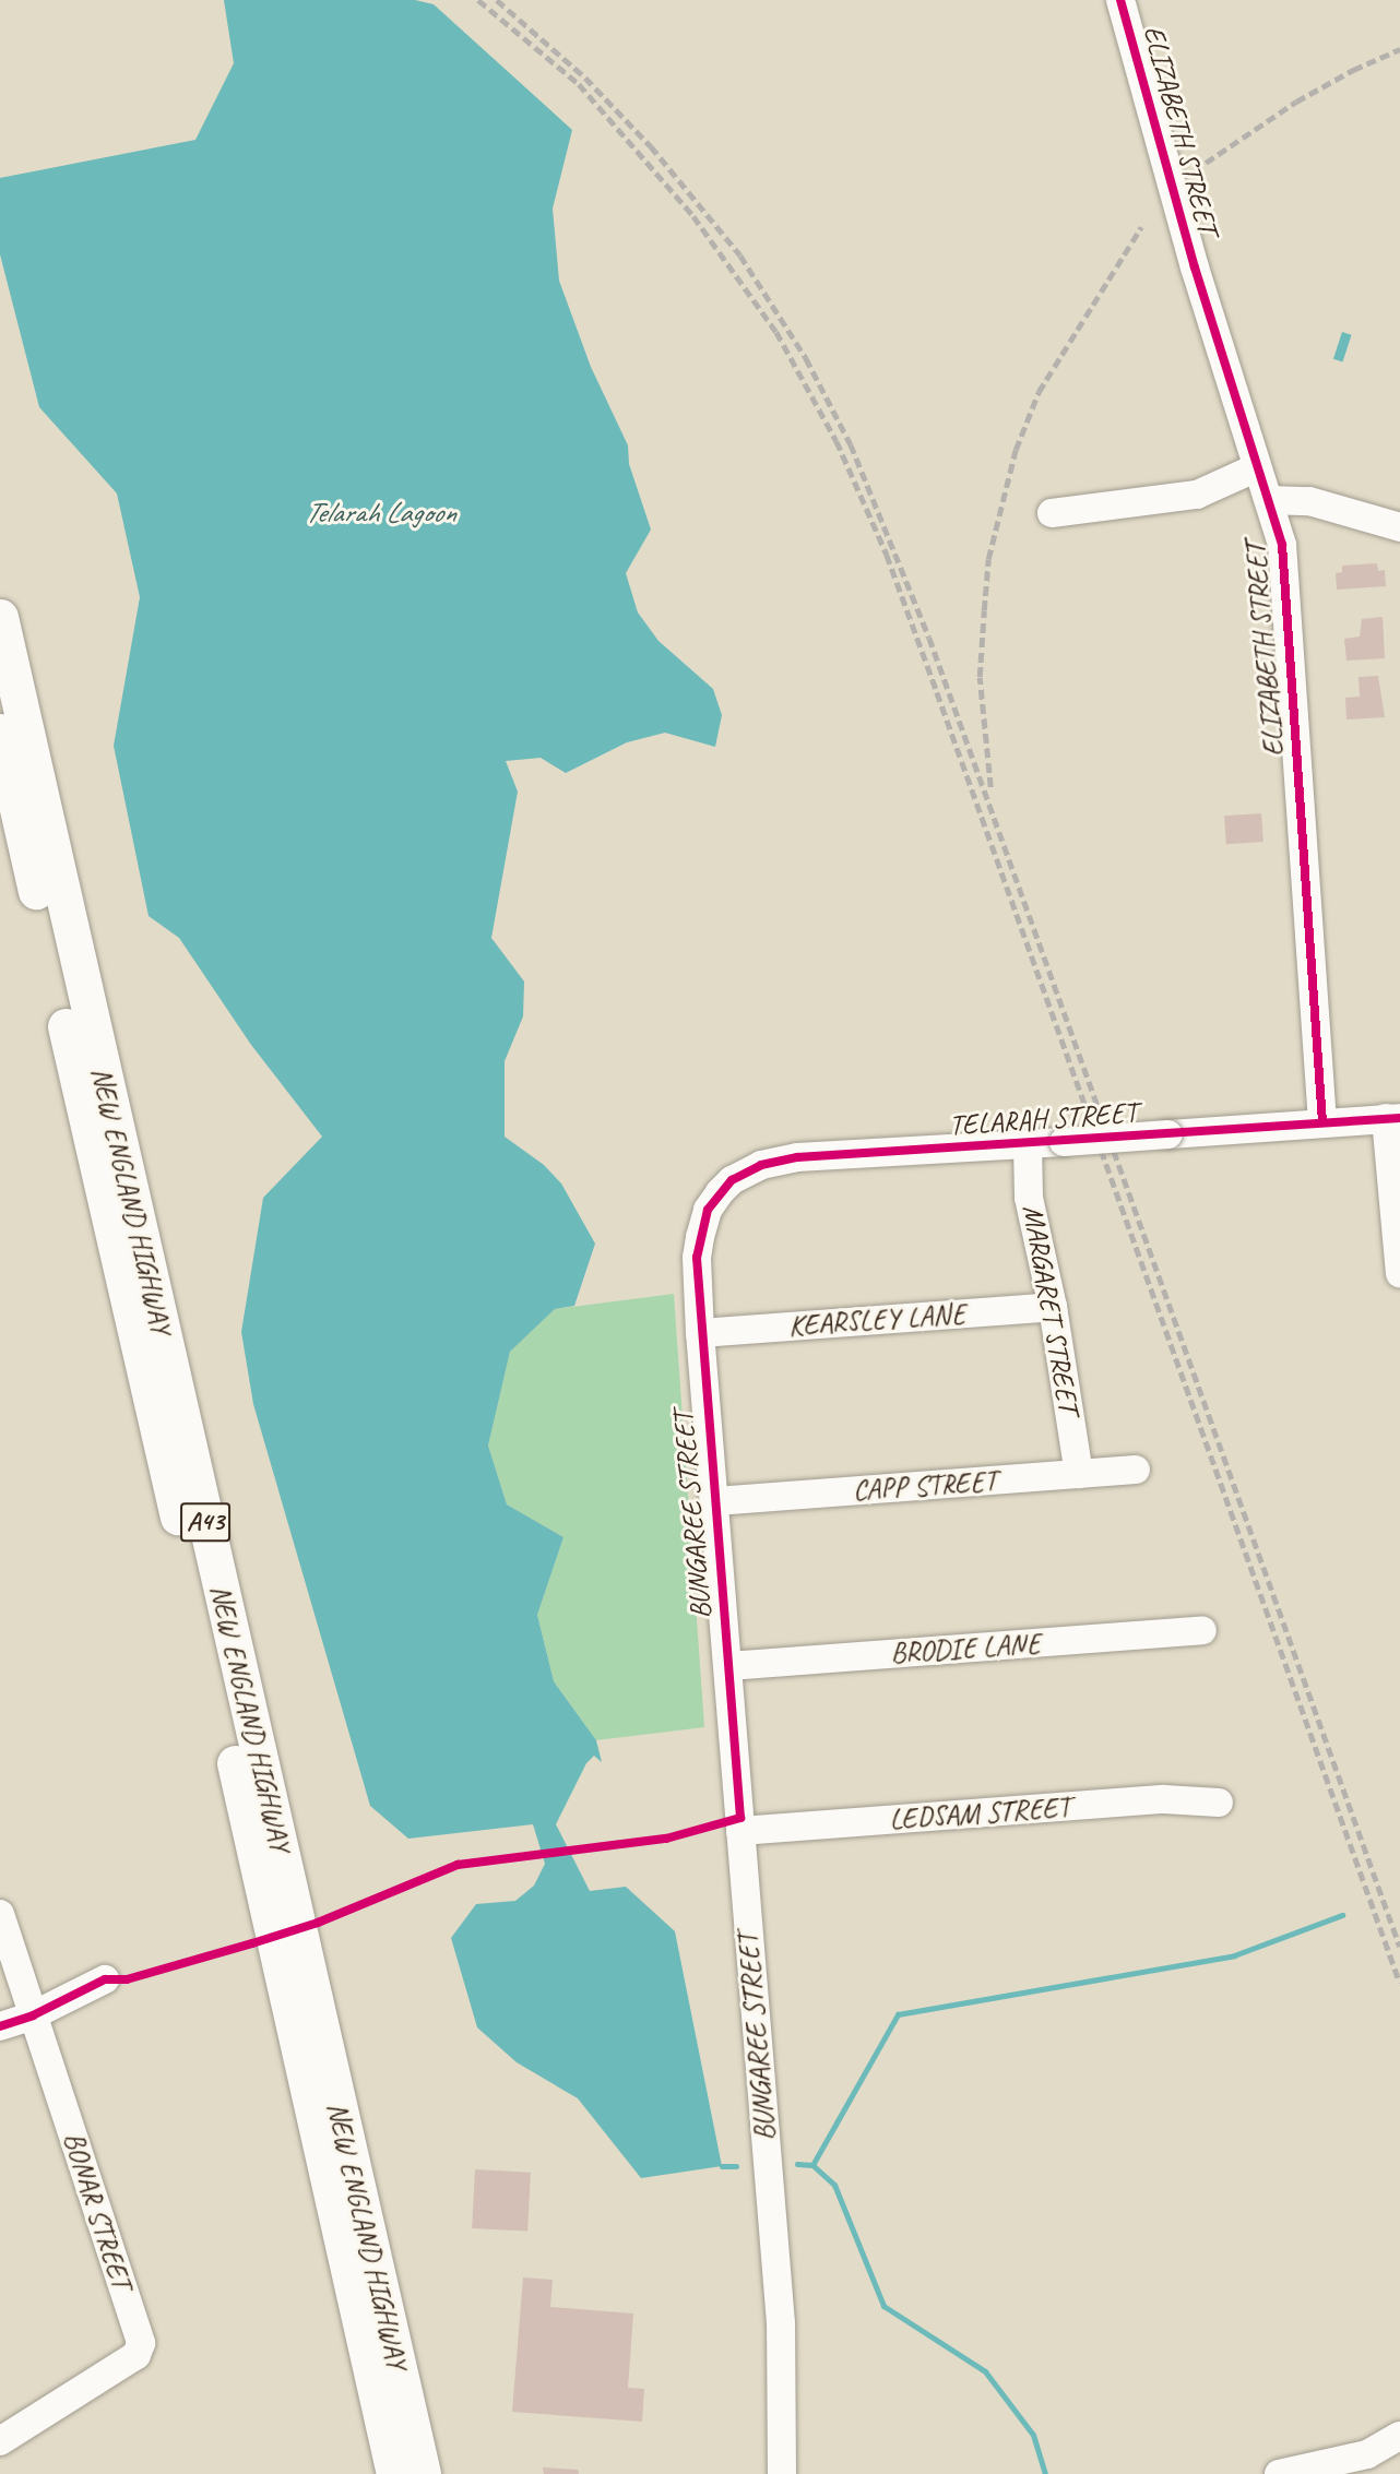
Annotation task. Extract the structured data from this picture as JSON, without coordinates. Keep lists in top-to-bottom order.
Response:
{
  "streets": {
    "highway": ["NEW ENGLAND HIGHWAY", "A43"],
    "street": [
      "ELIZABETH STREET",
      "TELARAH STREET",
      "MARGARET STREET",
      "KEARSLEY LANE",
      "CAPP STREET",
      "BUNGAREE STREET",
      "BRODIE LANE",
      "LEDSAM STREET",
      "BONAR STREET"
    ]
  },
  "crossings": [
    ["ELIZABETH STREET", "TELARAH STREET"],
    ["TELARAH STREET", "MARGARET STREET"],
    ["TELARAH STREET", "BUNGAREE STREET"],
    ["MARGARET STREET", "KEARSLEY LANE"],
    ["MARGARET STREET", "CAPP STREET"],
    ["KEARSLEY LANE", "BUNGAREE STREET"],
    ["CAPP STREET", "BUNGAREE STREET"],
    ["BUNGAREE STREET", "BRODIE LANE"],
    ["BUNGAREE STREET", "LEDSAM STREET"]
  ],
  "water": ["Telarah Lagoon"]
}
